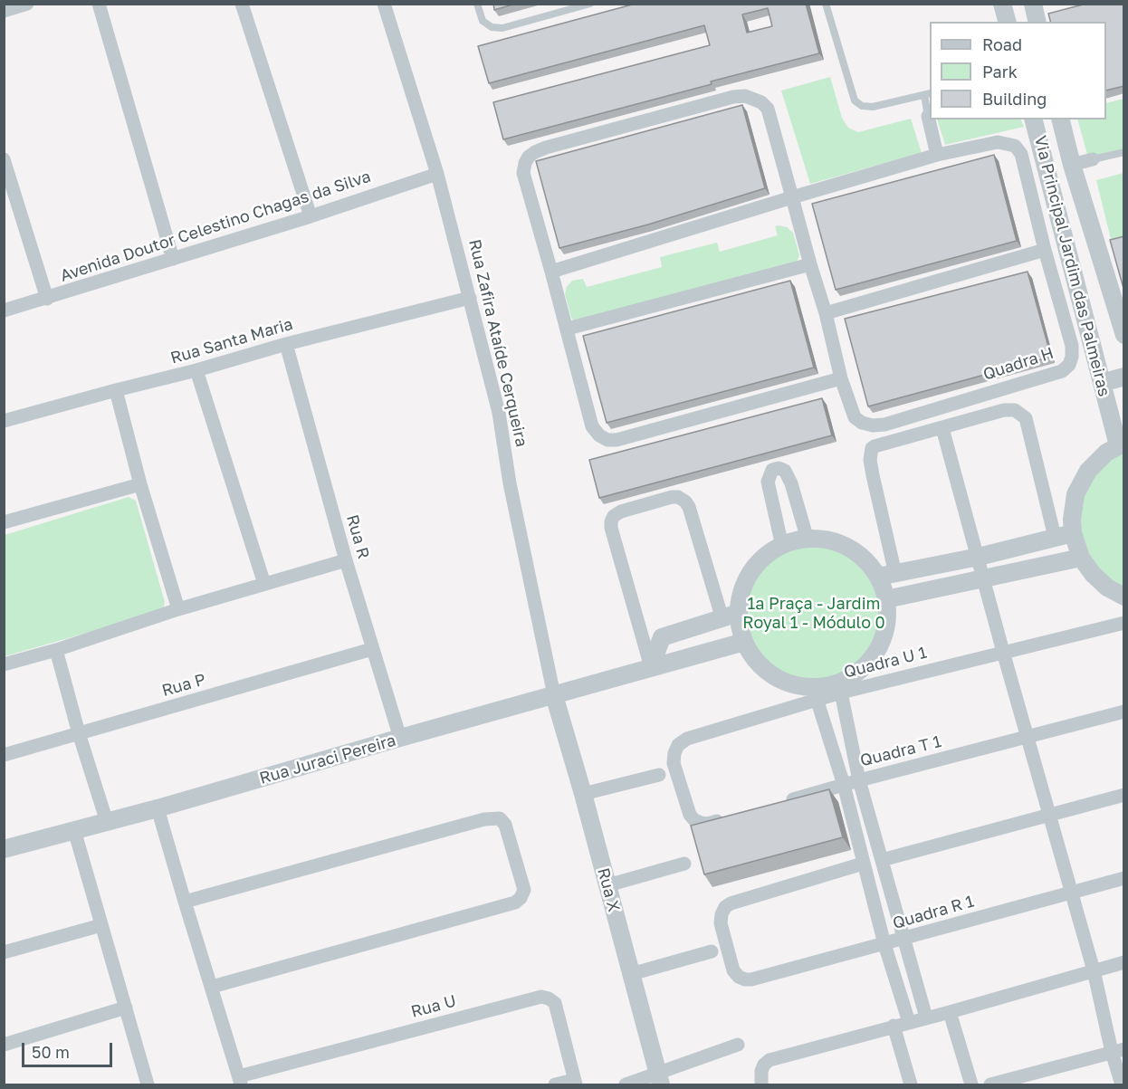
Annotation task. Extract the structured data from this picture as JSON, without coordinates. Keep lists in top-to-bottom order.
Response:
{
  "streets": {
    "street": [
      "Avenida Doutor Celestino Chagas da Silva",
      "Via Principal Jardim das Palmeiras",
      "Rua Santa Maria",
      "Rua Zafira Ataíde Cerqueira",
      "Quadra H",
      "Rua R",
      "Quadra U 1",
      "Rua P",
      "Quadra T 1",
      "Rua Juraci Pereira",
      "Rua X",
      "Quadra R 1",
      "Rua U"
    ]
  },
  "crossings": [
    ["Avenida Doutor Celestino Chagas da Silva", "Rua Zafira Ataíde Cerqueira"],
    ["Rua Santa Maria", "Rua Zafira Ataíde Cerqueira"],
    ["Rua Santa Maria", "Rua R"],
    ["Rua Zafira Ataíde Cerqueira", "Rua Juraci Pereira"],
    ["Rua Zafira Ataíde Cerqueira", "Rua X"],
    ["Rua R", "Rua P"],
    ["Rua R", "Rua Juraci Pereira"],
    ["Quadra U 1", "Rua Juraci Pereira"],
    ["Rua Juraci Pereira", "Rua X"]
  ],
  "parks": ["1ª Praça - Jardim Royal 1 - Módulo 0"],
  "legend": ["Road", "Park", "Building"],
  "scale_bar": "50 m"
}
